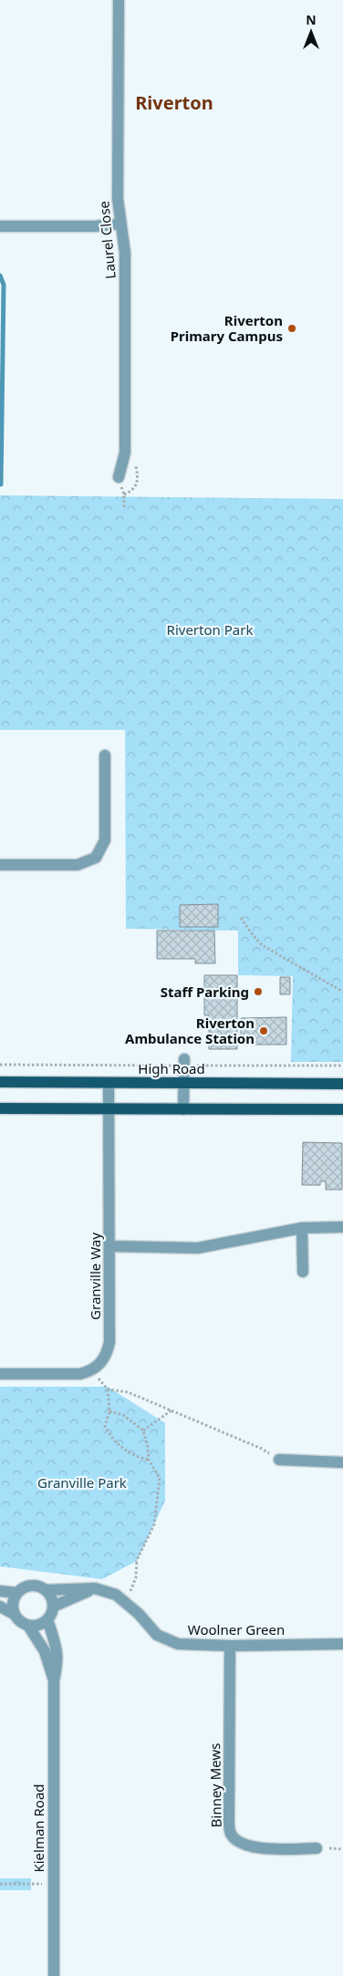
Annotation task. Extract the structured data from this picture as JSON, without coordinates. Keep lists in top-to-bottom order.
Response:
{
  "streets": {
    "main road": ["High Road"],
    "street": [
      "Laurel Close",
      "Granville Way",
      "Woolner Green",
      "Binney Mews",
      "Kielman Road"
    ]
  },
  "crossings": [
    ["High Road", "Granville Way"],
    ["Woolner Green", "Binney Mews"],
    ["Woolner Green", "Kielman Road"]
  ],
  "districts": ["Riverton"],
  "parks": ["Riverton Park", "Granville Park"],
  "places": ["Riverton Primary Campus", "Staff Parking", "Riverton Ambulance Station"],
  "north": "top"
}
